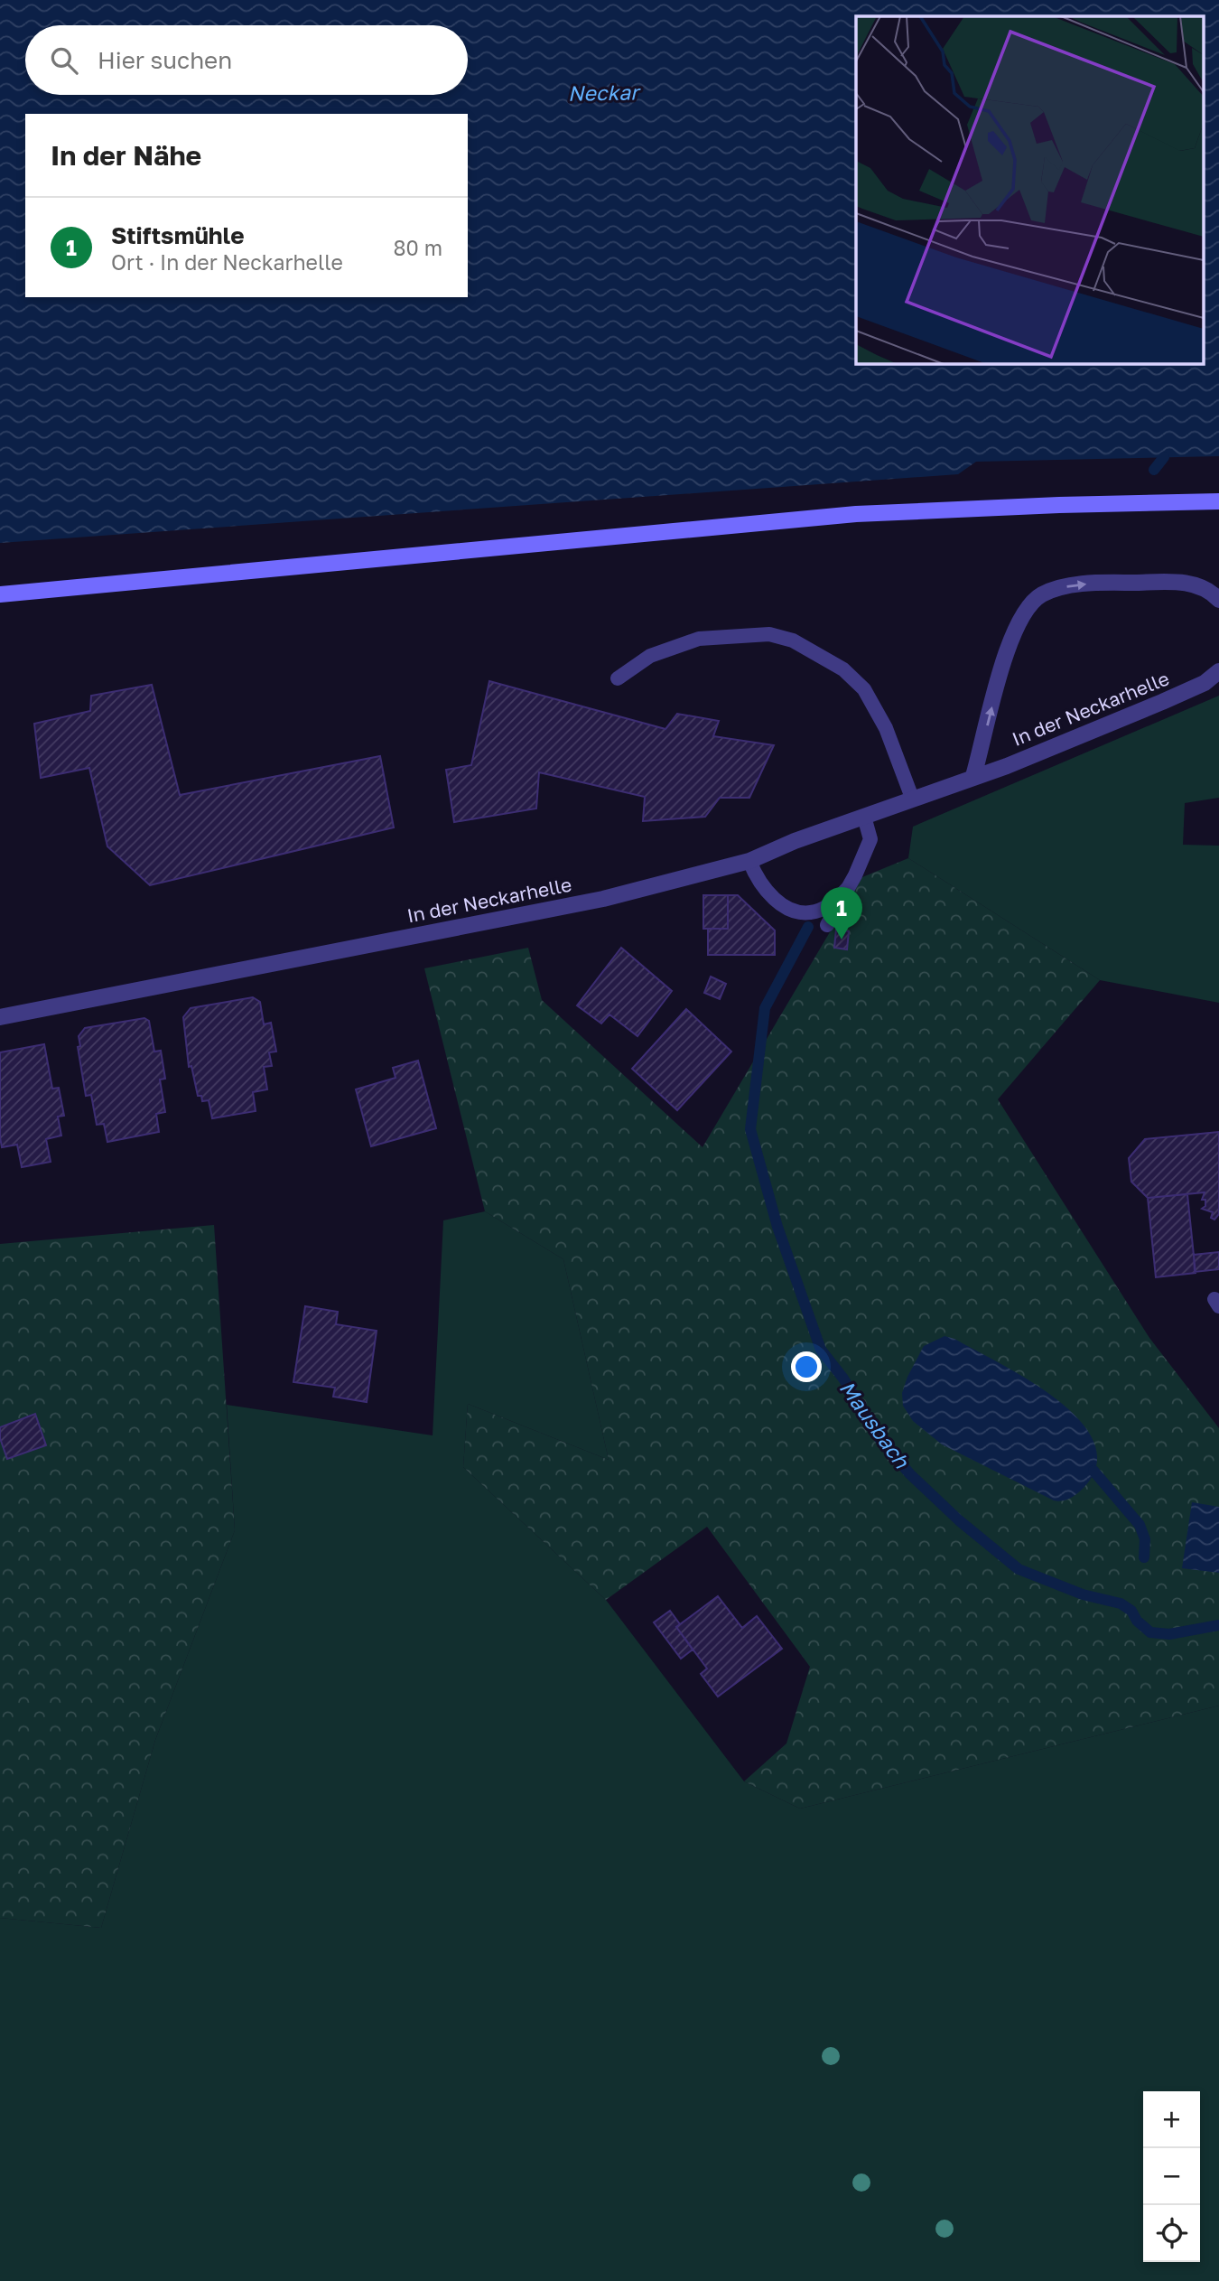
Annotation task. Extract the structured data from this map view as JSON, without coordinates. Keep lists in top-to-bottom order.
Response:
{
  "streets": {
    "street": ["In der Neckarhelle"]
  },
  "water": ["Neckar", "Mausbach"],
  "page": {
    "search": "Hier suchen",
    "heading": "In der Nähe",
    "list": [
      {
        "mark": "1",
        "name": "Stiftsmühle",
        "note": "Ort · In der Neckarhelle",
        "value": "80 m"
      }
    ],
    "pins": "1",
    "map_buttons": ["+", "−"]
  }
}
